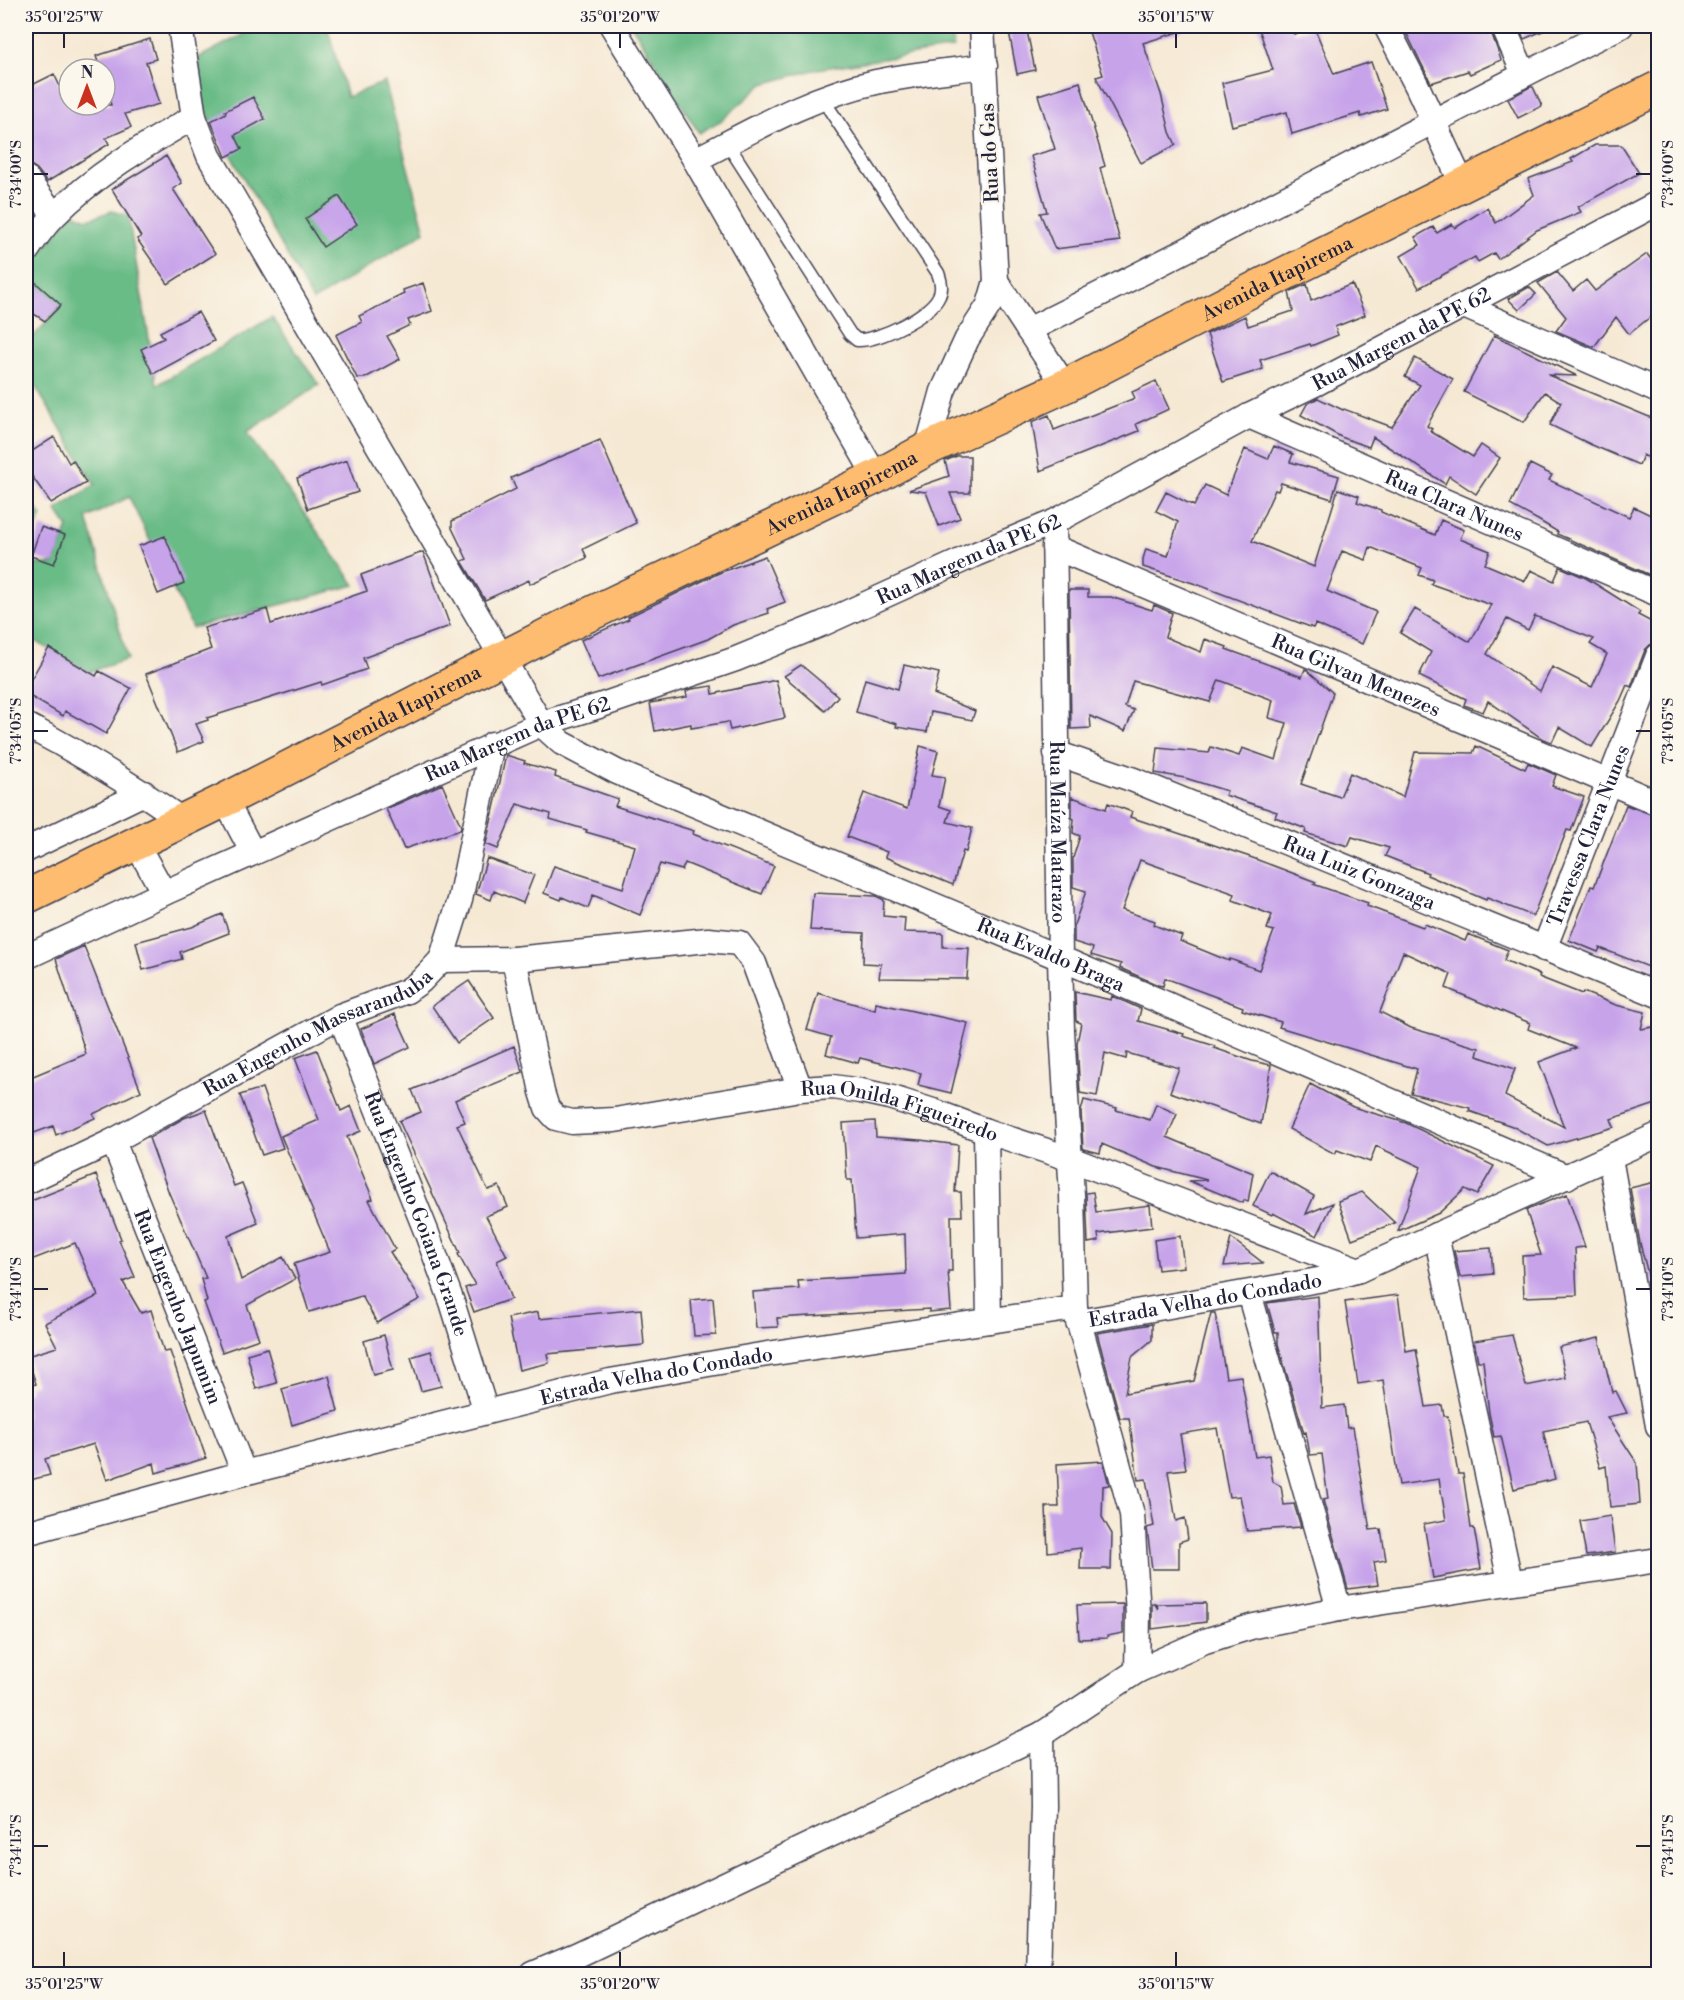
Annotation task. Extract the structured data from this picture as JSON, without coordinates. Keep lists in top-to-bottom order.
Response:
{
  "streets": {
    "main road": ["Avenida Itapirema"],
    "street": [
      "Rua do Gas",
      "Rua Margem da PE 62",
      "Rua Clara Nunes",
      "Rua Gilvan Menezes",
      "Rua Maíza Matarazo",
      "Travessa Clara Nunes",
      "Rua Luiz Gonzaga",
      "Rua Evaldo Braga",
      "Rua Engenho Massaranduba",
      "Rua Onilda Figueiredo",
      "Rua Engenho Goiana Grande",
      "Estrada Velha do Condado",
      "Rua Engenho Japumim"
    ]
  },
  "crossings": [
    ["Rua do Gas", "Avenida Itapirema"],
    ["Avenida Itapirema", "Rua Evaldo Braga"],
    ["Rua Margem da PE 62", "Rua Clara Nunes"],
    ["Rua Margem da PE 62", "Rua Maíza Matarazo"],
    ["Rua Margem da PE 62", "Rua Evaldo Braga"],
    ["Rua Margem da PE 62", "Rua Engenho Massaranduba"],
    ["Rua Gilvan Menezes", "Rua Maíza Matarazo"],
    ["Rua Gilvan Menezes", "Travessa Clara Nunes"],
    ["Rua Maíza Matarazo", "Rua Luiz Gonzaga"],
    ["Rua Maíza Matarazo", "Rua Evaldo Braga"],
    ["Rua Maíza Matarazo", "Rua Onilda Figueiredo"],
    ["Rua Maíza Matarazo", "Estrada Velha do Condado"],
    ["Travessa Clara Nunes", "Rua Luiz Gonzaga"],
    ["Rua Evaldo Braga", "Estrada Velha do Condado"],
    ["Rua Engenho Massaranduba", "Rua Onilda Figueiredo"],
    ["Rua Engenho Massaranduba", "Rua Engenho Goiana Grande"],
    ["Rua Engenho Massaranduba", "Rua Engenho Japumim"],
    ["Rua Onilda Figueiredo", "Estrada Velha do Condado"],
    ["Rua Engenho Goiana Grande", "Estrada Velha do Condado"],
    ["Estrada Velha do Condado", "Rua Engenho Japumim"]
  ],
  "north": "top",
  "coordinates": [
    "35°01'25\"W",
    "35°01'20\"W",
    "35°01'15\"W",
    "7°34'00\"S",
    "7°34'05\"S",
    "7°34'10\"S",
    "7°34'15\"S"
  ]
}
